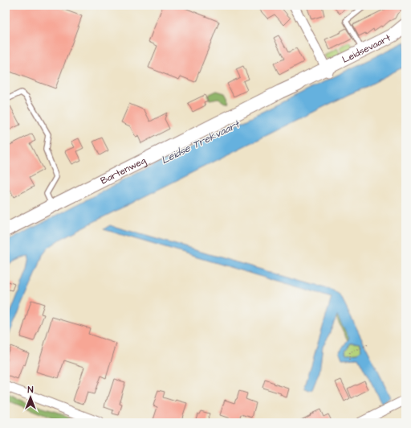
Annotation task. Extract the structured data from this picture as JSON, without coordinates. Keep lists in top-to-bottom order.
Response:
{
  "streets": {
    "main road": ["Leidsevaart", "Bartenweg"]
  },
  "crossings": [
    ["Leidsevaart", "Bartenweg"]
  ],
  "water": ["Leidse Trekvaart"],
  "north": "top"
}
